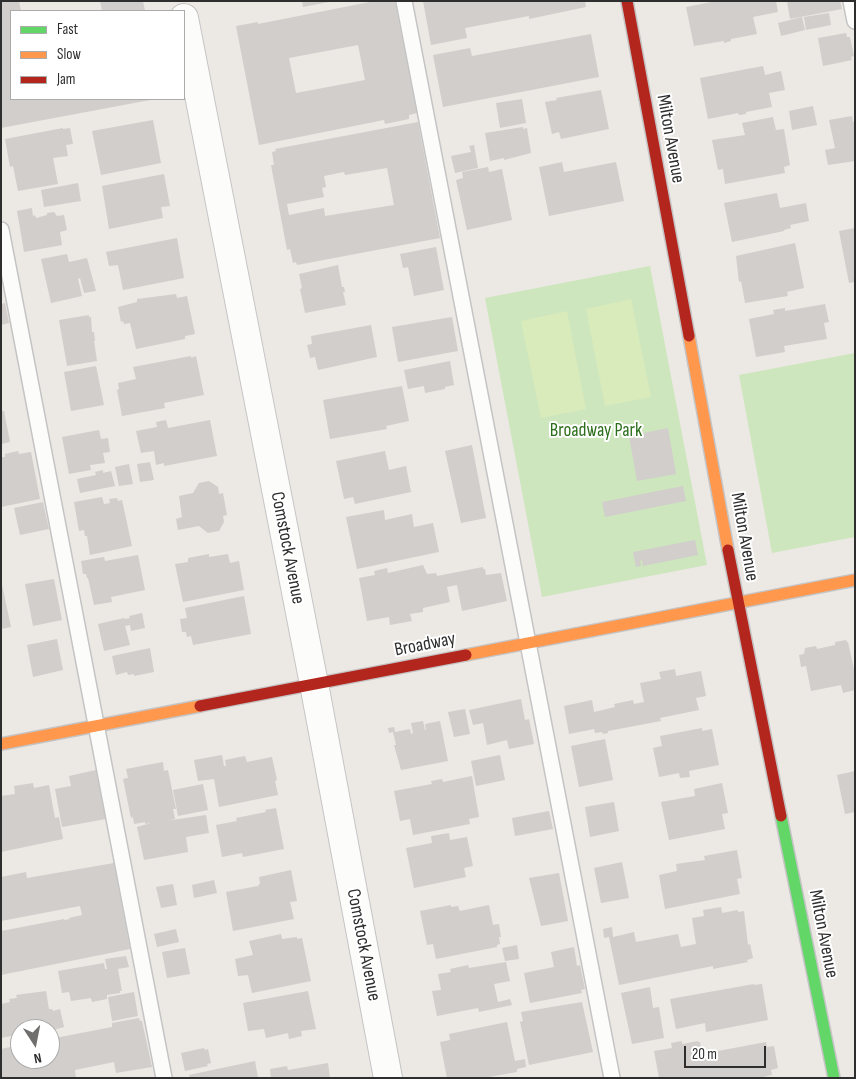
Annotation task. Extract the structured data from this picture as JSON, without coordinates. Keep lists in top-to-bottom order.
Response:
{
  "streets": {
    "street": ["Milton Avenue", "Comstock Avenue", "Broadway"]
  },
  "crossings": [
    ["Milton Avenue", "Broadway"],
    ["Comstock Avenue", "Broadway"]
  ],
  "parks": ["Broadway Park"],
  "legend": ["Fast", "Slow", "Jam"],
  "scale_bar": "20 m",
  "north": "bottom"
}
